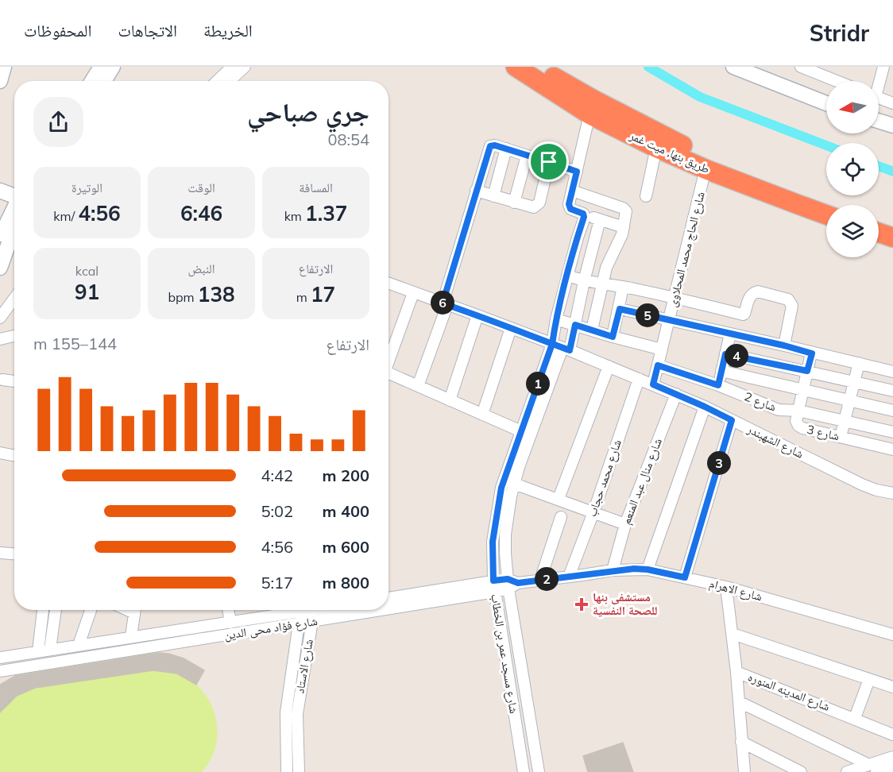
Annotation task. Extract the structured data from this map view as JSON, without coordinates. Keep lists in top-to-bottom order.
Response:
{
  "streets": {
    "highway": ["طريق بنها, ميت غمر"],
    "street": [
      "شارع الحاج محمد المحلاوى",
      "شارع 2",
      "شارع 3",
      "شارع الشهبندر",
      "شارع محمد حجاب",
      "شارع منال عبد المنعم",
      "شارع الاهرام",
      "شارع فؤاد محى الدين",
      "شارع مسجد عمر بن الخطاب",
      "شارع الاستاد",
      "شارع المدينه المنوره"
    ]
  },
  "crossings": [
    ["طريق بنها, ميت غمر", "شارع الحاج محمد المحلاوى"],
    ["شارع الحاج محمد المحلاوى", "شارع 2"],
    ["شارع الحاج محمد المحلاوى", "شارع الشهبندر"],
    ["شارع 2", "شارع 3"],
    ["شارع الشهبندر", "شارع محمد حجاب"],
    ["شارع الشهبندر", "شارع منال عبد المنعم"],
    ["شارع الشهبندر", "شارع مسجد عمر بن الخطاب"],
    ["شارع محمد حجاب", "شارع الاهرام"],
    ["شارع منال عبد المنعم", "شارع الاهرام"],
    ["شارع الاهرام", "شارع فؤاد محى الدين"],
    ["شارع الاهرام", "شارع مسجد عمر بن الخطاب"],
    ["شارع الاهرام", "شارع المدينه المنوره"],
    ["شارع فؤاد محى الدين", "شارع مسجد عمر بن الخطاب"],
    ["شارع فؤاد محى الدين", "شارع الاستاد"]
  ],
  "places": {
    "health": ["مستشفى بنها للصحة النفسية"]
  },
  "north": "left",
  "page": {
    "header": "Stridr",
    "nav": ["الخريطة", "الاتجاهات", "المحفوظات"],
    "heading": ["جري صباحي", "08:54"],
    "stats": [
      ["المسافة", "1.37 km"],
      ["الوقت", "6:46"],
      ["الوتيرة", "4:56 /km"],
      ["الارتفاع", "17 m"],
      ["النبض", "138 bpm"],
      ["kcal", "91"]
    ],
    "pins": [
      "6",
      "5",
      "4",
      "1",
      "3",
      "2"
    ],
    "chart": ["الارتفاع", "144–155 m"],
    "list": [
      {
        "name": "200 m",
        "note": "4:42"
      },
      {
        "name": "400 m",
        "note": "5:02"
      },
      {
        "name": "600 m",
        "note": "4:56"
      },
      {
        "name": "800 m",
        "note": "5:17"
      }
    ]
  }
}
